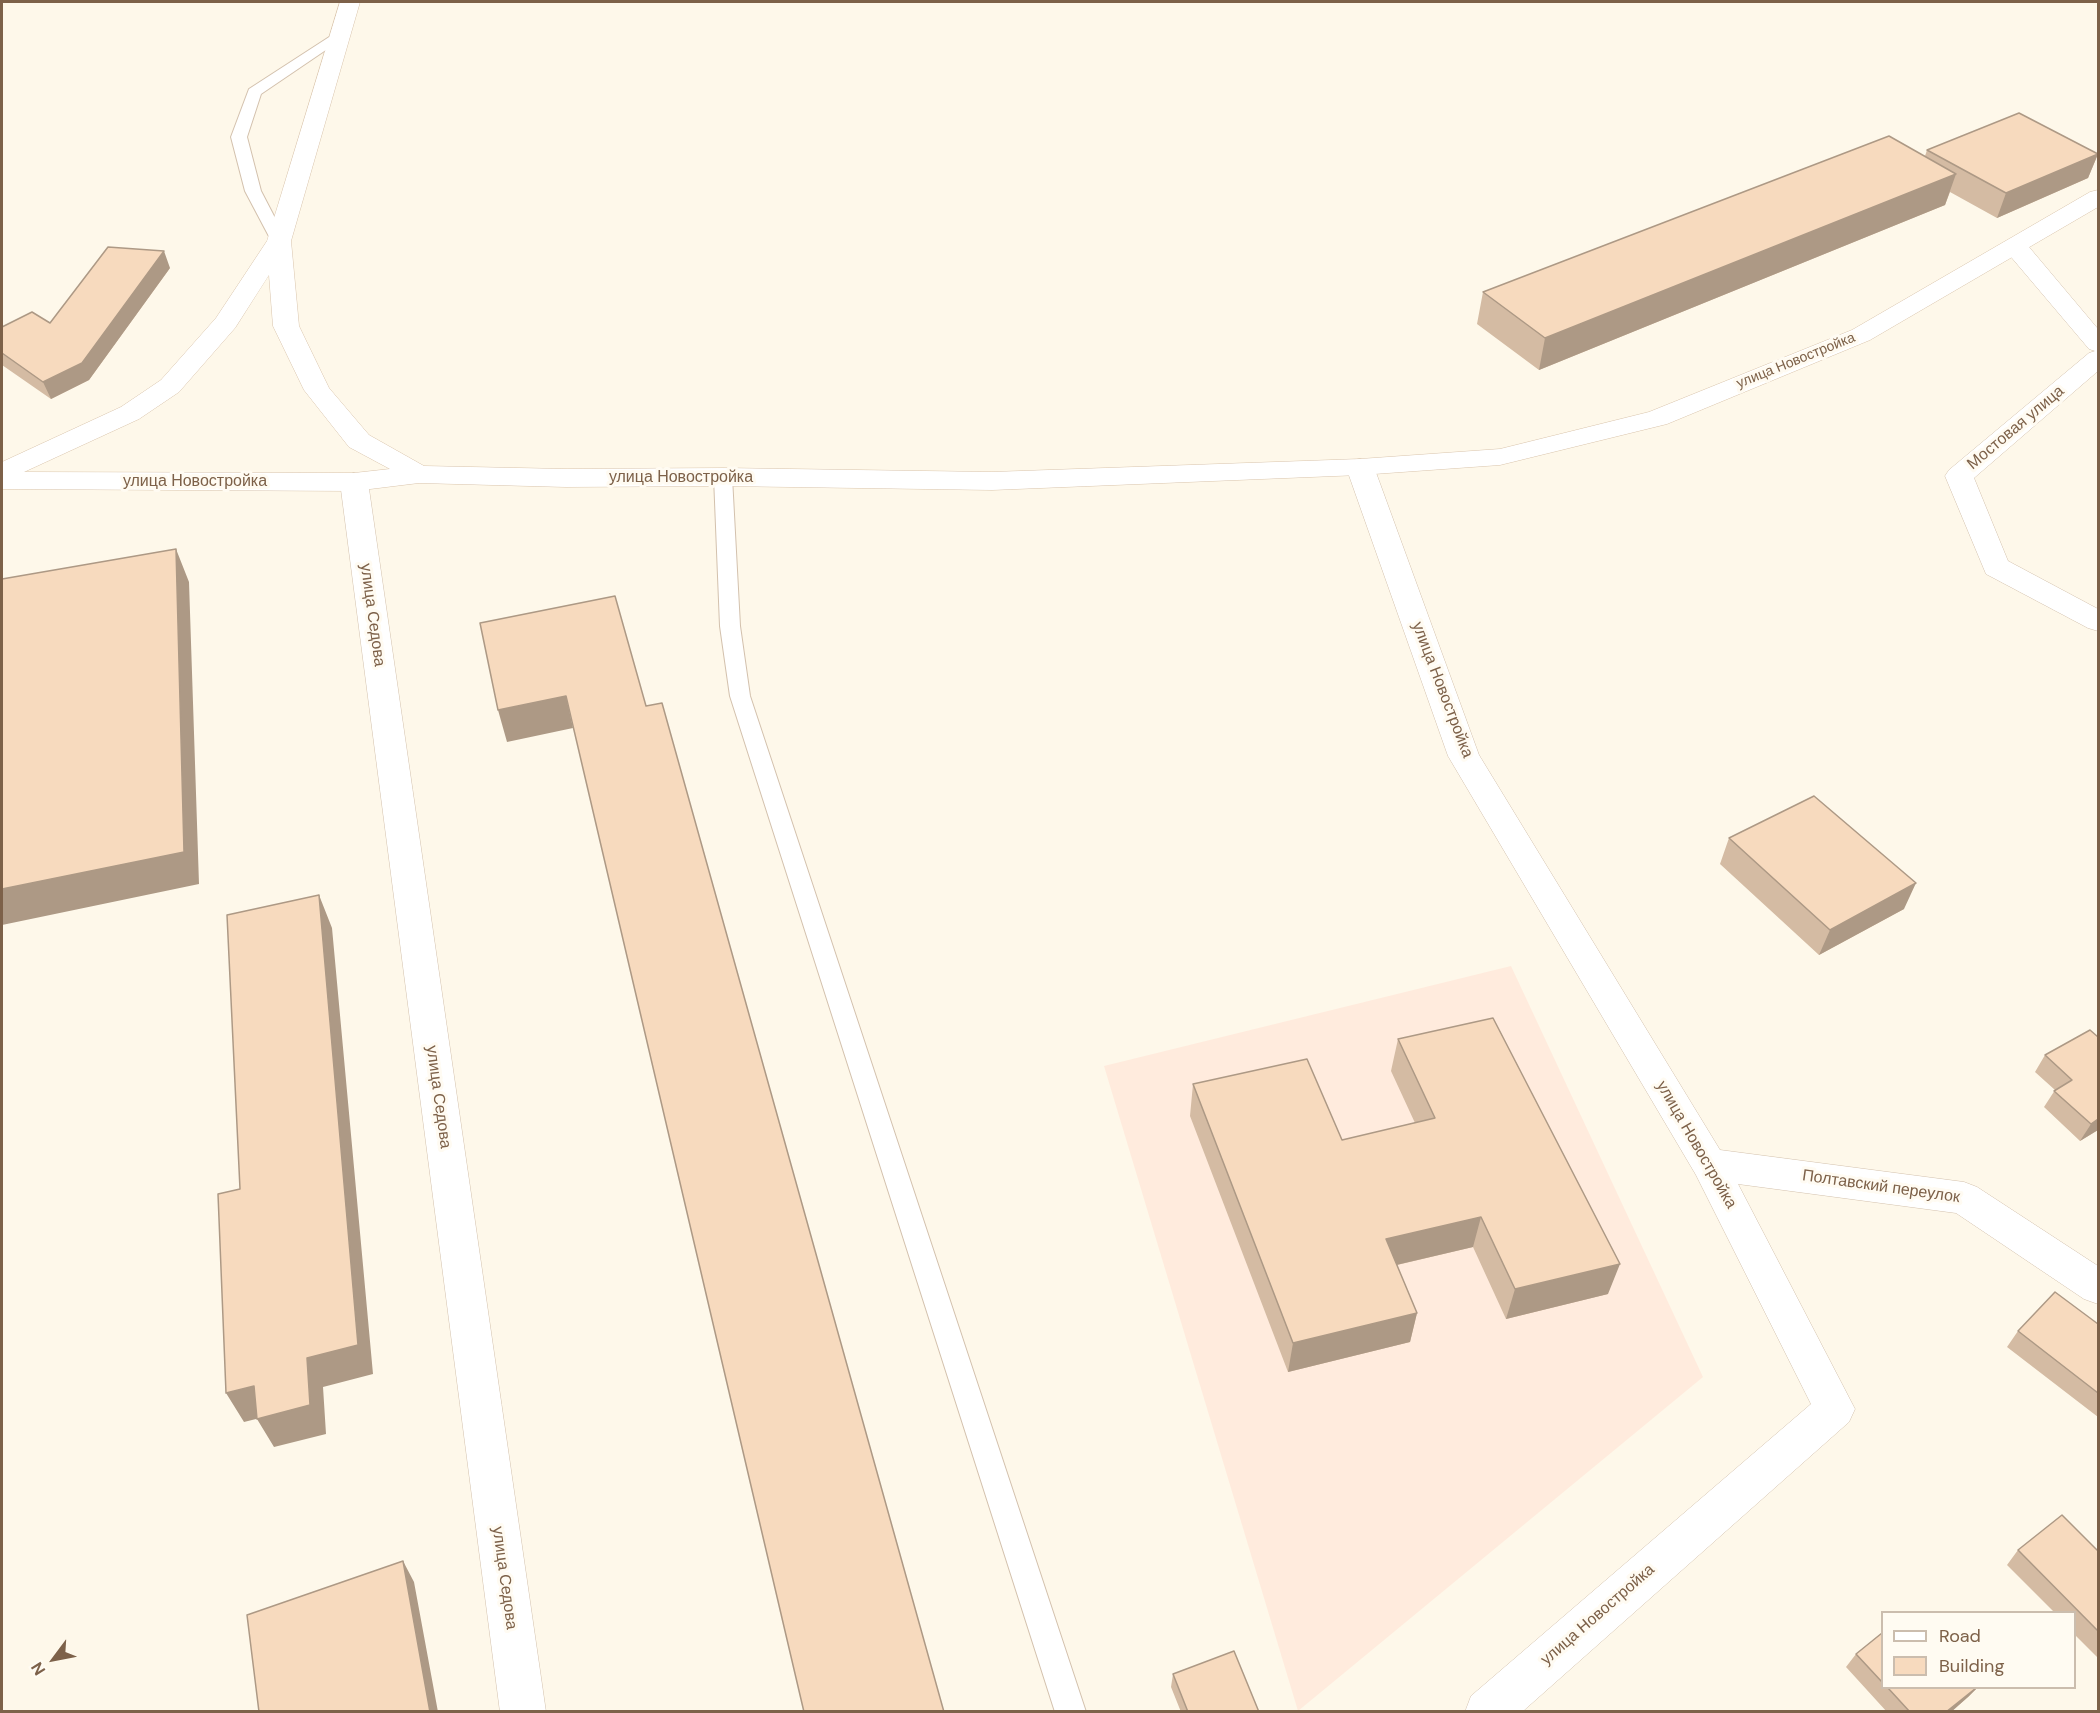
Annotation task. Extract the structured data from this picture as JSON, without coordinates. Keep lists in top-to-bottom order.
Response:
{
  "streets": {
    "main road": [
      "улица Новостройка",
      "Мостовая улица",
      "улица Седова",
      "Полтавский переулок"
    ]
  },
  "crossings": [
    ["улица Новостройка", "улица Седова"],
    ["улица Новостройка", "Полтавский переулок"]
  ],
  "legend": ["Road", "Building"],
  "north": "bottom left"
}
